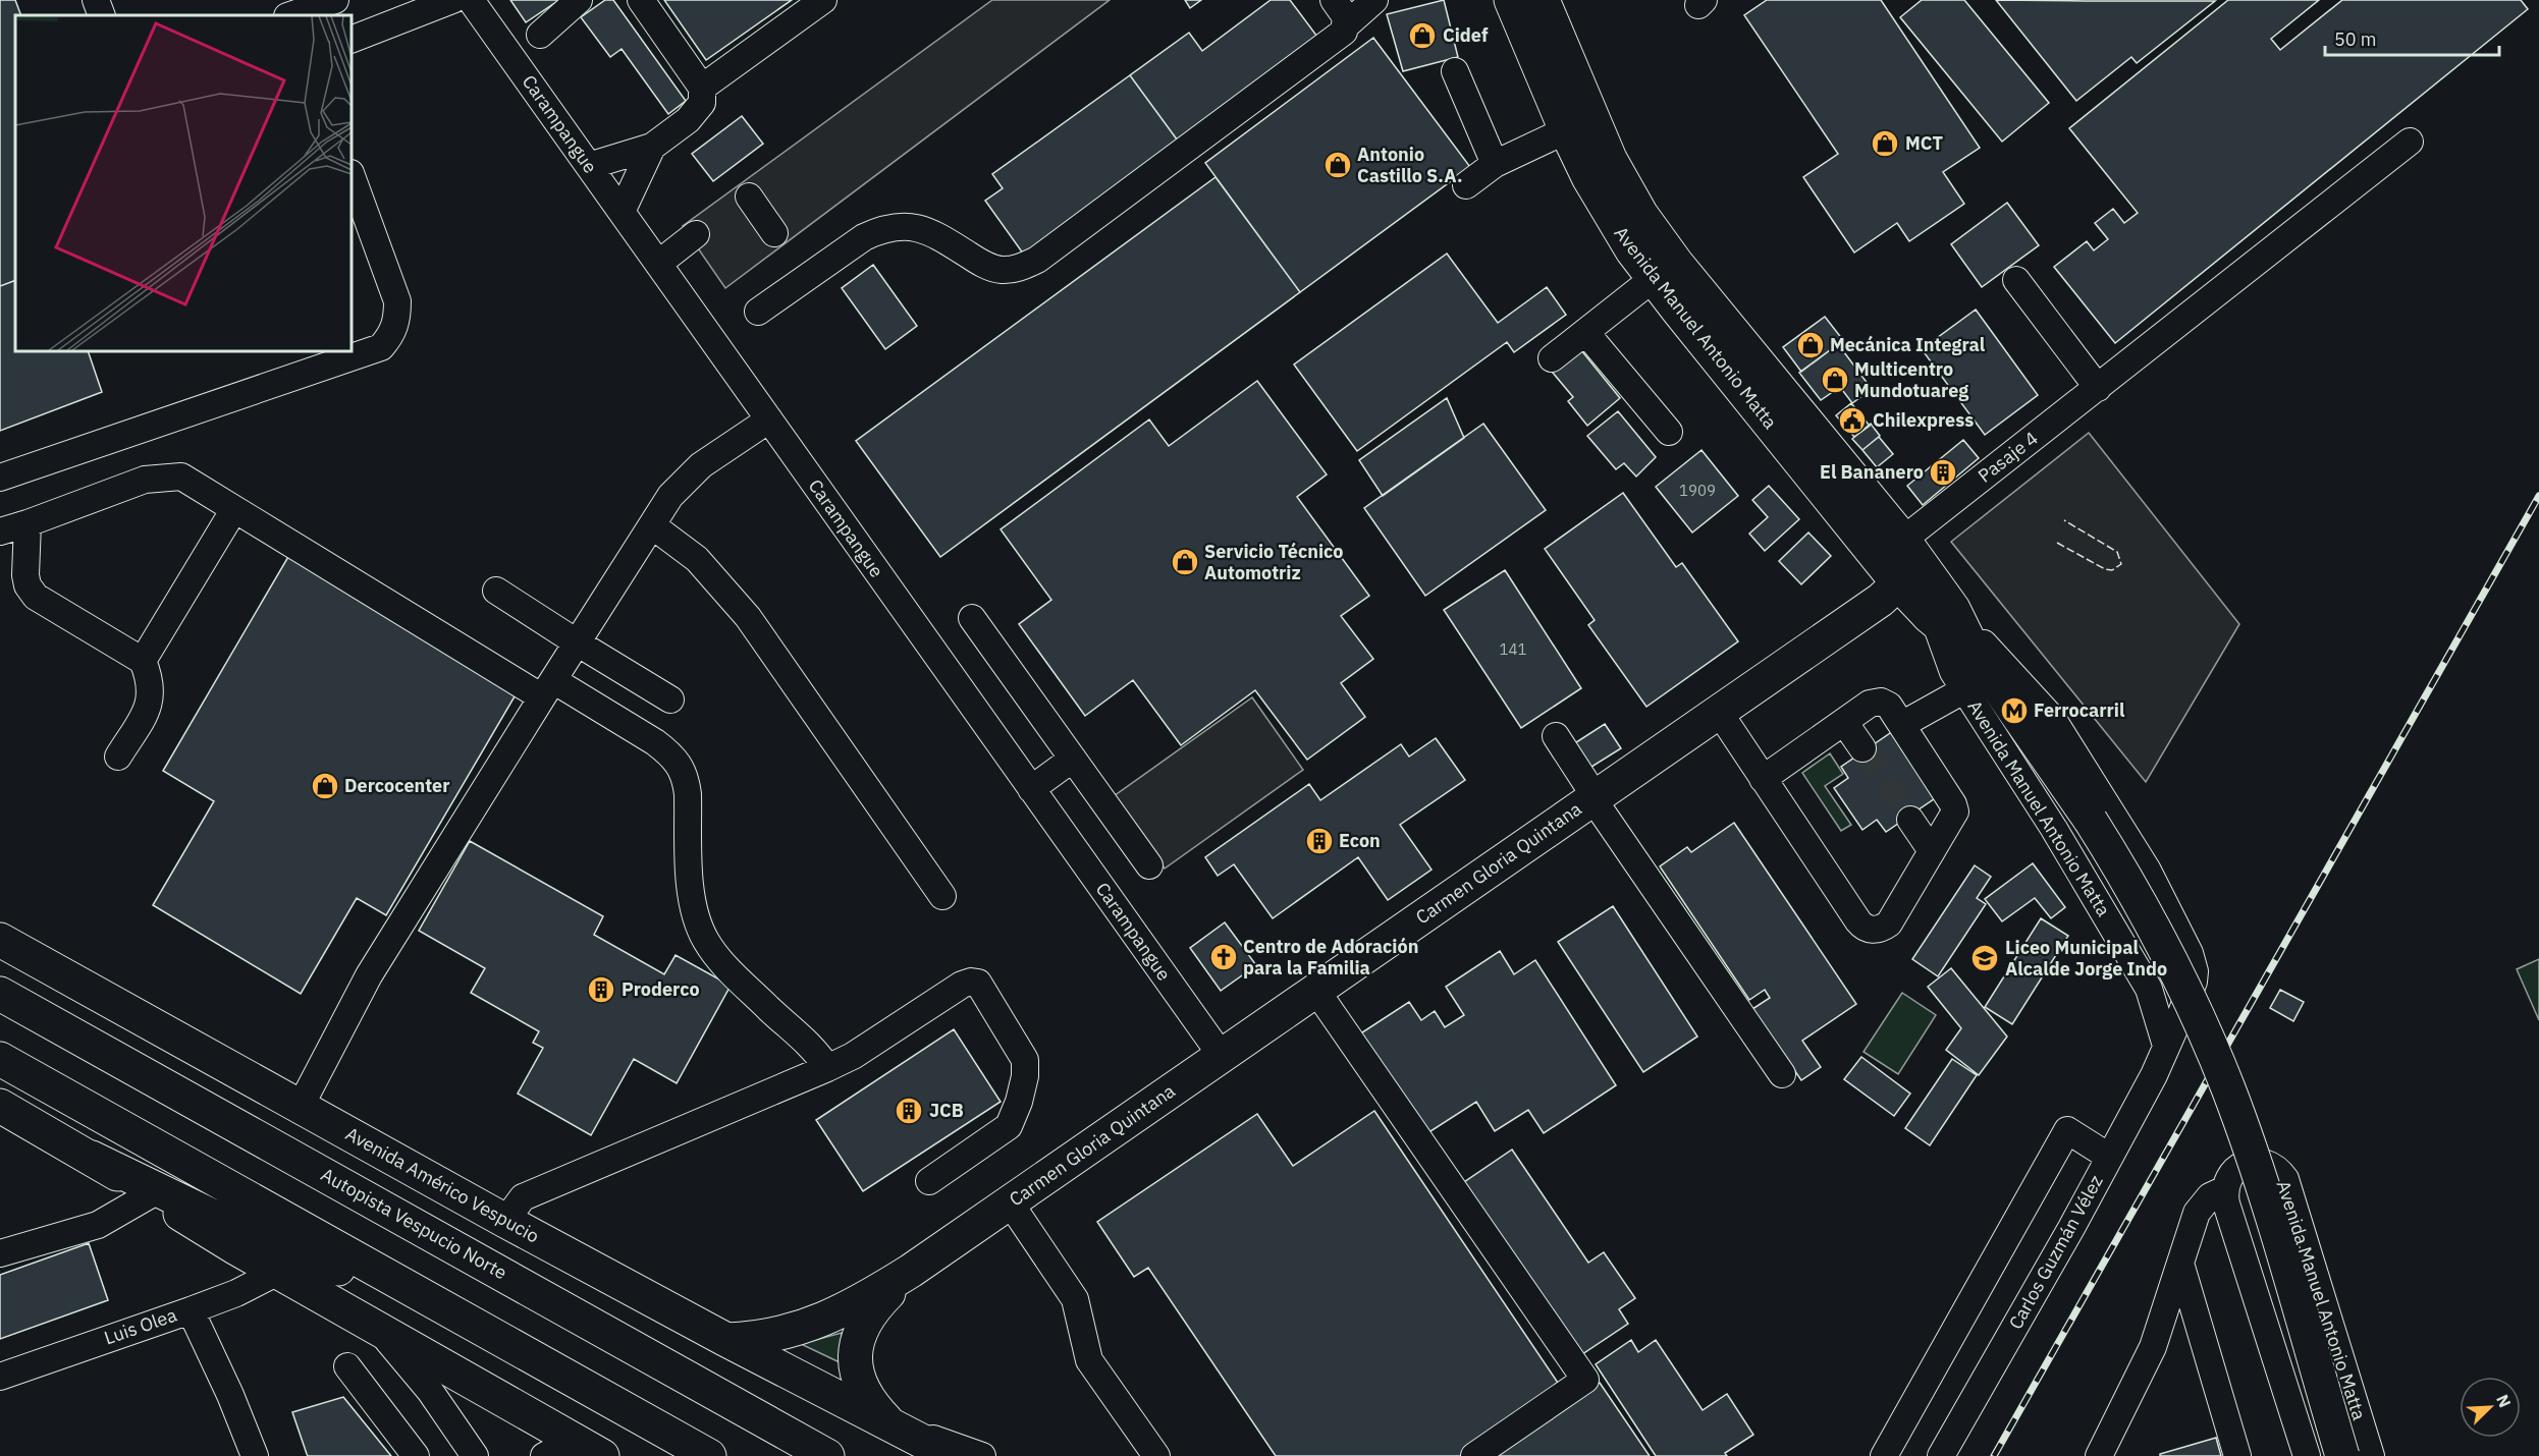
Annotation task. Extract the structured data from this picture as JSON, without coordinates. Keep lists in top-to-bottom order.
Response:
{
  "streets": {
    "main road": [
      "Avenida Manuel Antonio Matta",
      "Carmen Gloria Quintana",
      "Avenida Américo Vespucio",
      "Autopista Vespucio Norte"
    ],
    "street": [
      "Carampangue",
      "Pasaje 4",
      "Carlos Guzmán Vélez",
      "Luis Olea"
    ]
  },
  "crossings": [
    ["Carampangue", "Carmen Gloria Quintana"],
    ["Avenida Manuel Antonio Matta", "Pasaje 4"],
    ["Avenida Manuel Antonio Matta", "Carmen Gloria Quintana"],
    ["Avenida Manuel Antonio Matta", "Carlos Guzmán Vélez"],
    ["Carmen Gloria Quintana", "Avenida Américo Vespucio"]
  ],
  "places": {
    "shop": [
      "Cidef",
      "MCT",
      "Antonio Castillo S.A.",
      "Mecánica Integral",
      "Multicentro Mundotuareg",
      "Servicio Técnico Automotriz",
      "Dercocenter"
    ],
    "public building": ["Chilexpress"],
    "building": [
      "El Bananero",
      "Econ",
      "Proderco",
      "JCB"
    ],
    "metro station": ["Ferrocarril"],
    "church": ["Centro de Adoración para la Familia"],
    "school or university": ["Liceo Municipal Alcalde Jorge Indo"]
  },
  "house_numbers": ["1909", "141"],
  "scale_bar": "50 m",
  "north": "top right"
}
